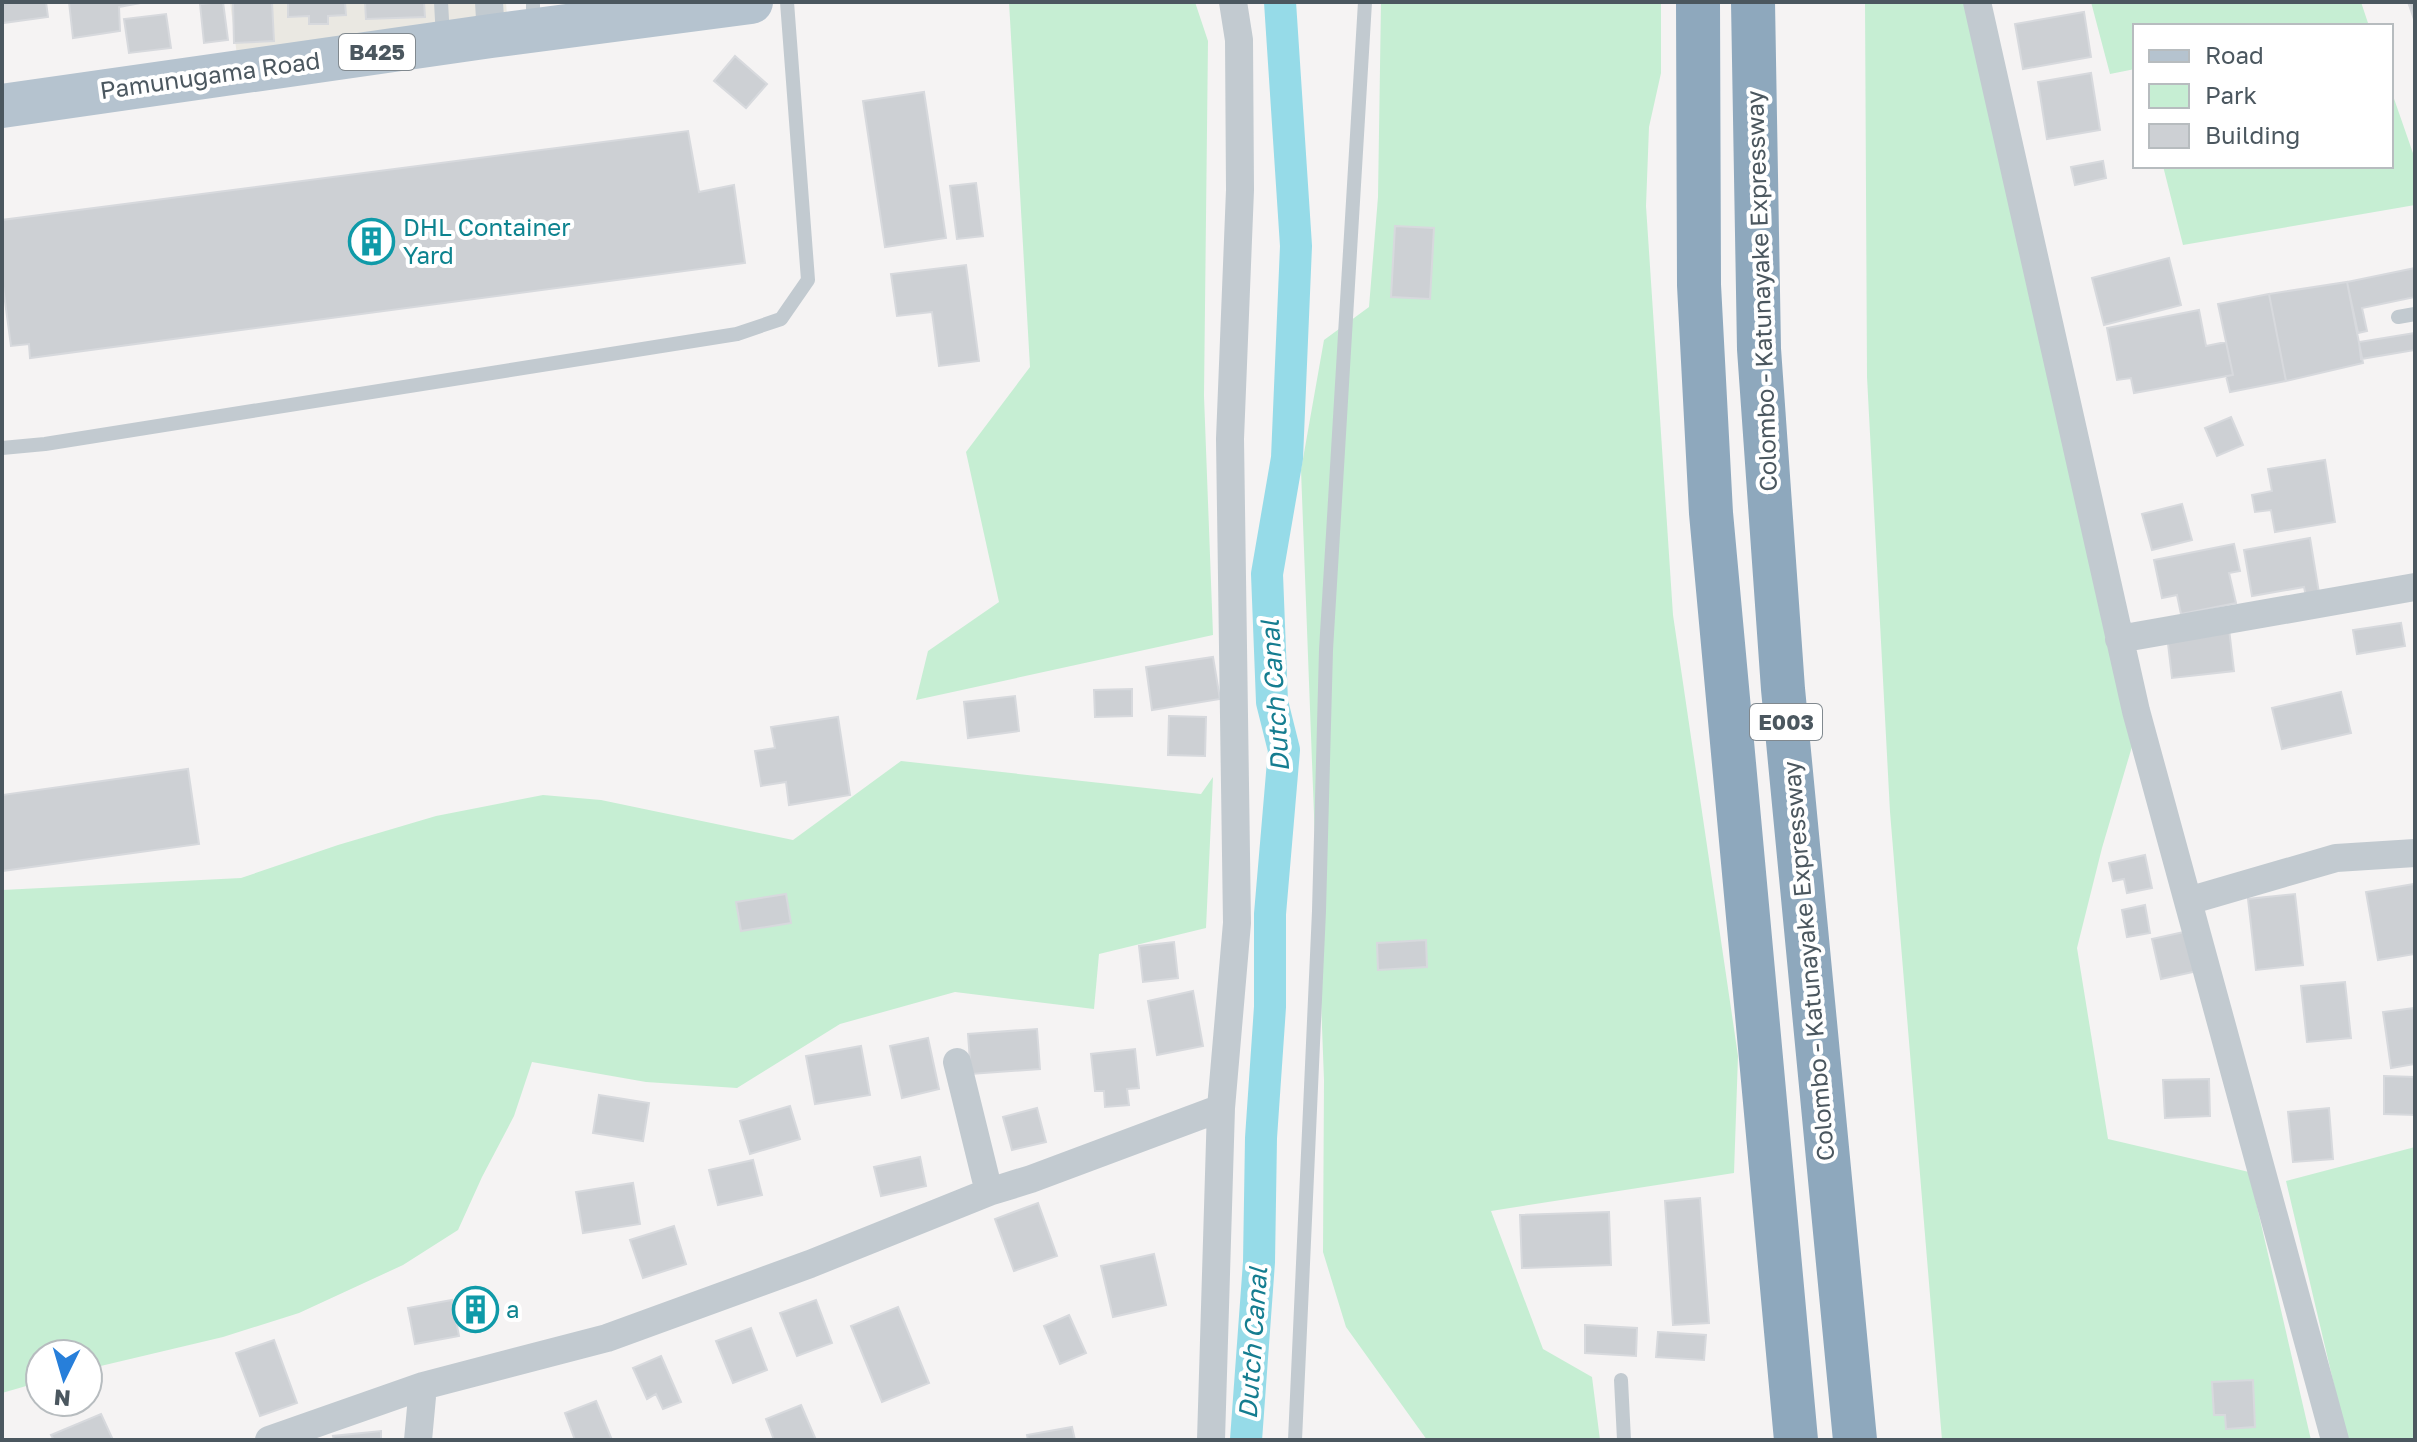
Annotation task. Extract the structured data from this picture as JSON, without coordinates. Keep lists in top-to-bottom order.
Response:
{
  "streets": {
    "highway": ["Colombo - Katunayake Expressway", "E003"],
    "main road": ["B425", "Pamunugama Road"]
  },
  "water": ["Dutch Canal"],
  "places": {
    "building": ["DHL Container Yard", "a"]
  },
  "legend": ["Road", "Park", "Building"],
  "north": "bottom"
}
